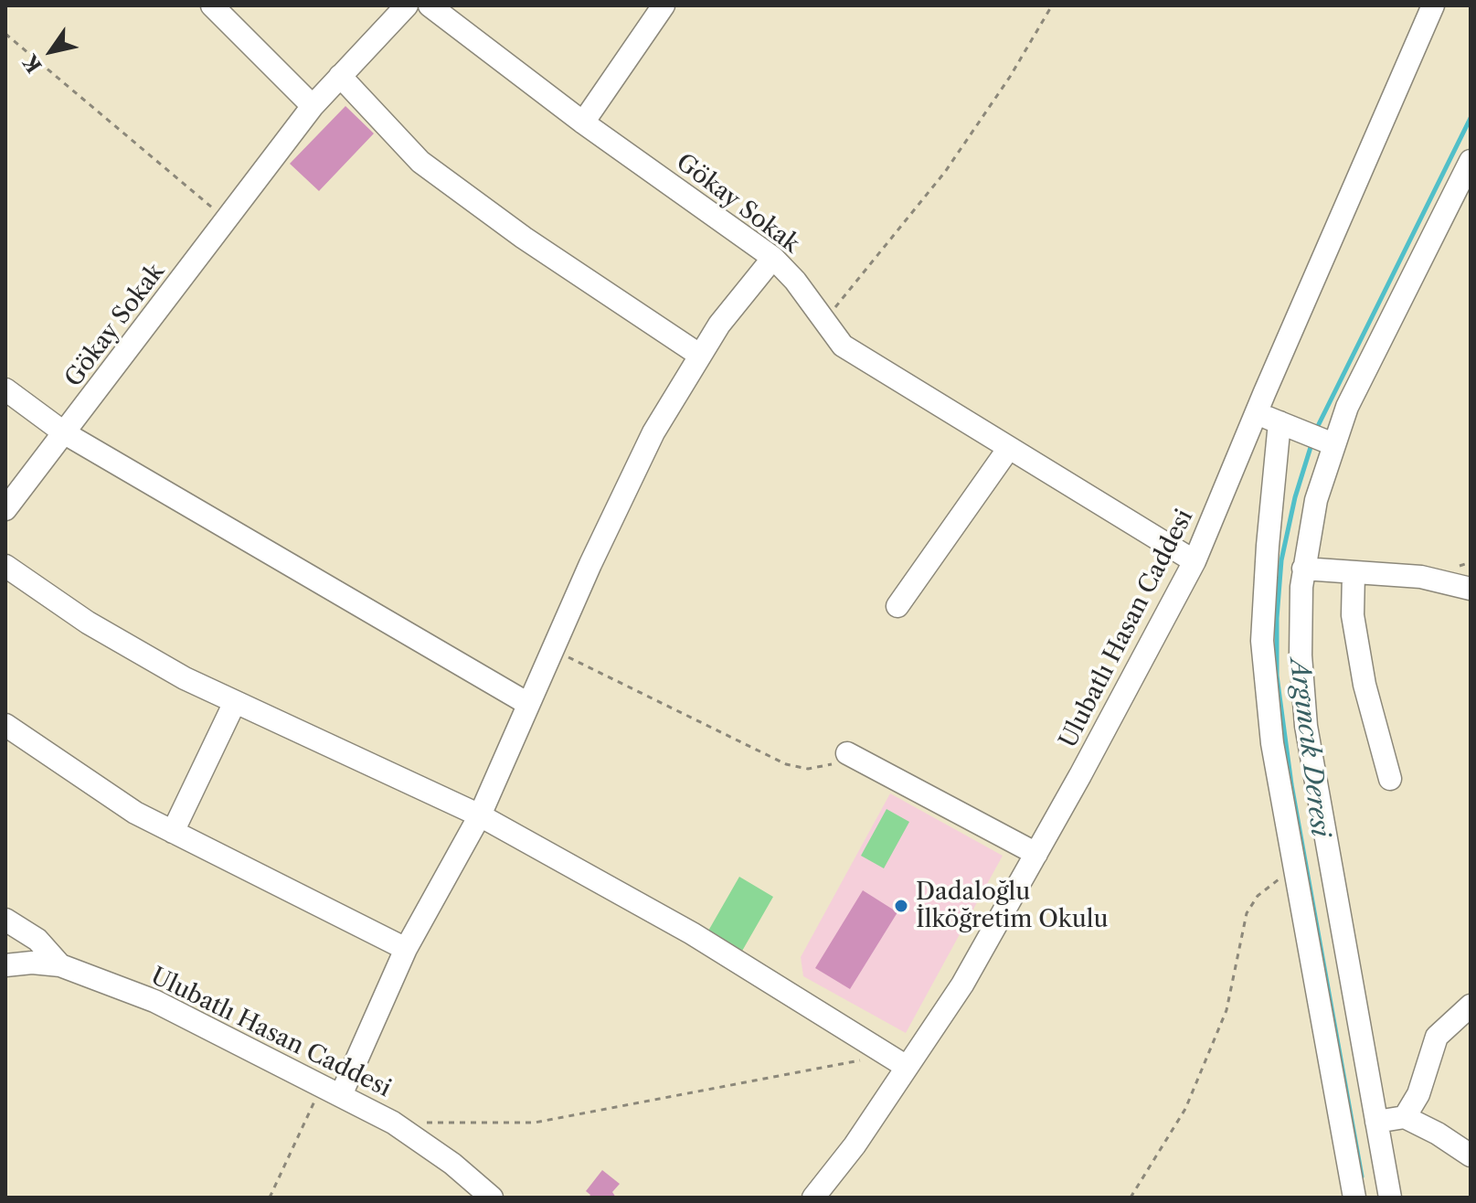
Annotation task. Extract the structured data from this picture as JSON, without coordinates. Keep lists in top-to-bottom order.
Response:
{
  "streets": {
    "street": ["Gökay Sokak", "Ulubatlı Hasan Caddesi"]
  },
  "crossings": [
    ["Gökay Sokak", "Ulubatlı Hasan Caddesi"]
  ],
  "water": ["Argıncık Deresi"],
  "places": ["Dadaloğlu İlköğretim Okulu"],
  "north": "bottom left"
}
